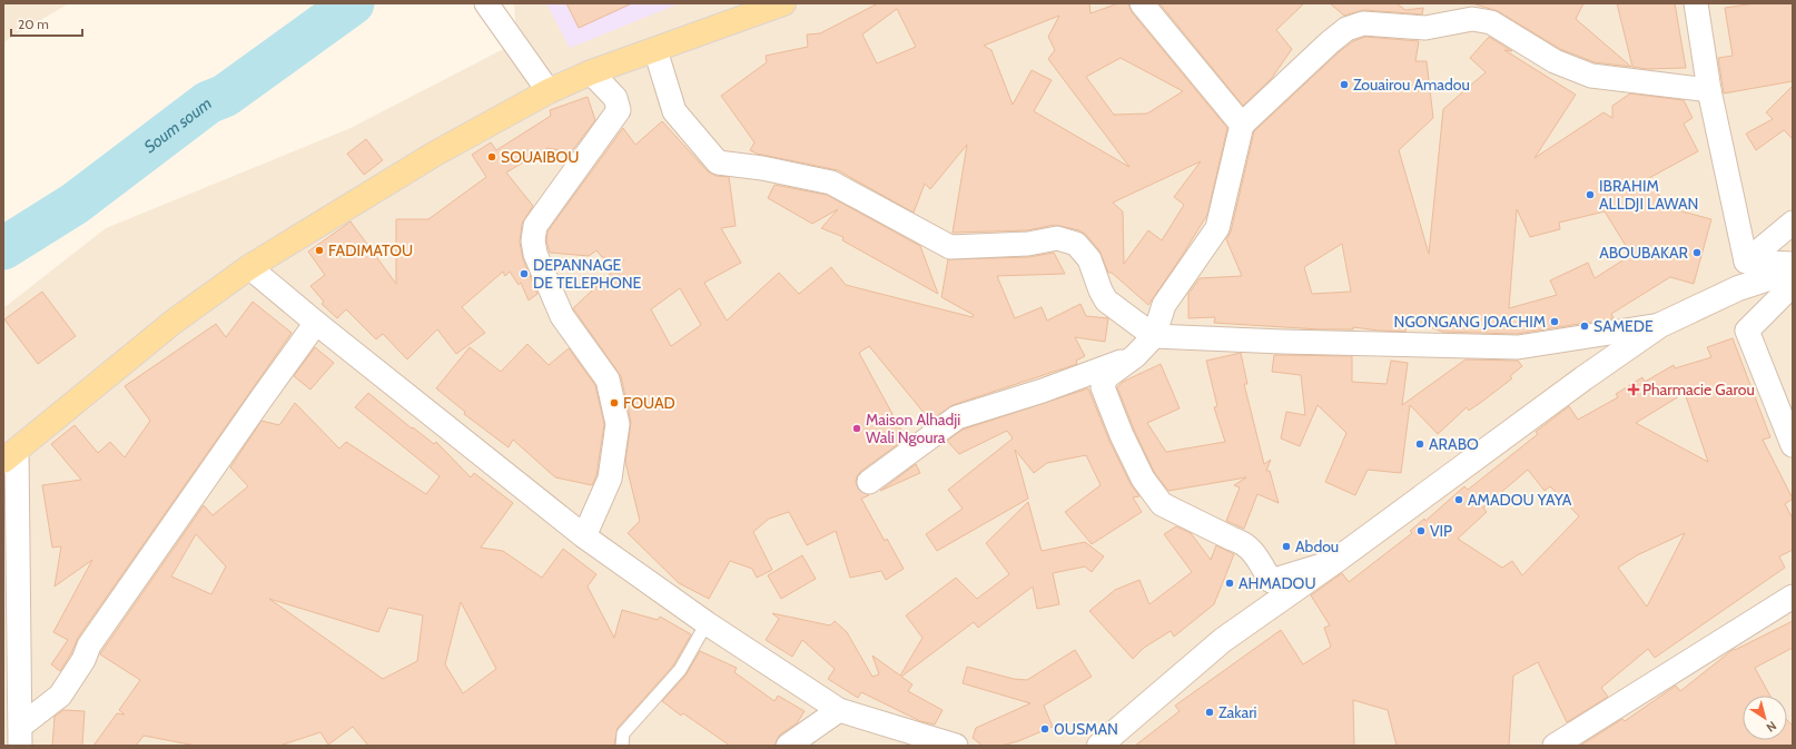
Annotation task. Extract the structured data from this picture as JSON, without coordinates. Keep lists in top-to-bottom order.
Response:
{
  "water": ["Soum soum"],
  "places": {
    "other": [
      "Zouairou Amadou",
      "SOUAIBOU",
      "IBRAHIM ALLDJI LAWAN",
      "FADIMATOU",
      "ABOUBAKAR",
      "DEPANNAGE DE TELEPHONE",
      "NGONGANG JOACHIM",
      "SAMEDE",
      "FOUAD",
      "Maison Alhadji Wali Ngoura",
      "ARABO",
      "AMADOU YAYA",
      "VIP",
      "Abdou",
      "AHMADOU",
      "Zakari",
      "0USMAN"
    ],
    "health": ["Pharmacie Garou"]
  },
  "scale_bar": "20 m",
  "north": "bottom right"
}
